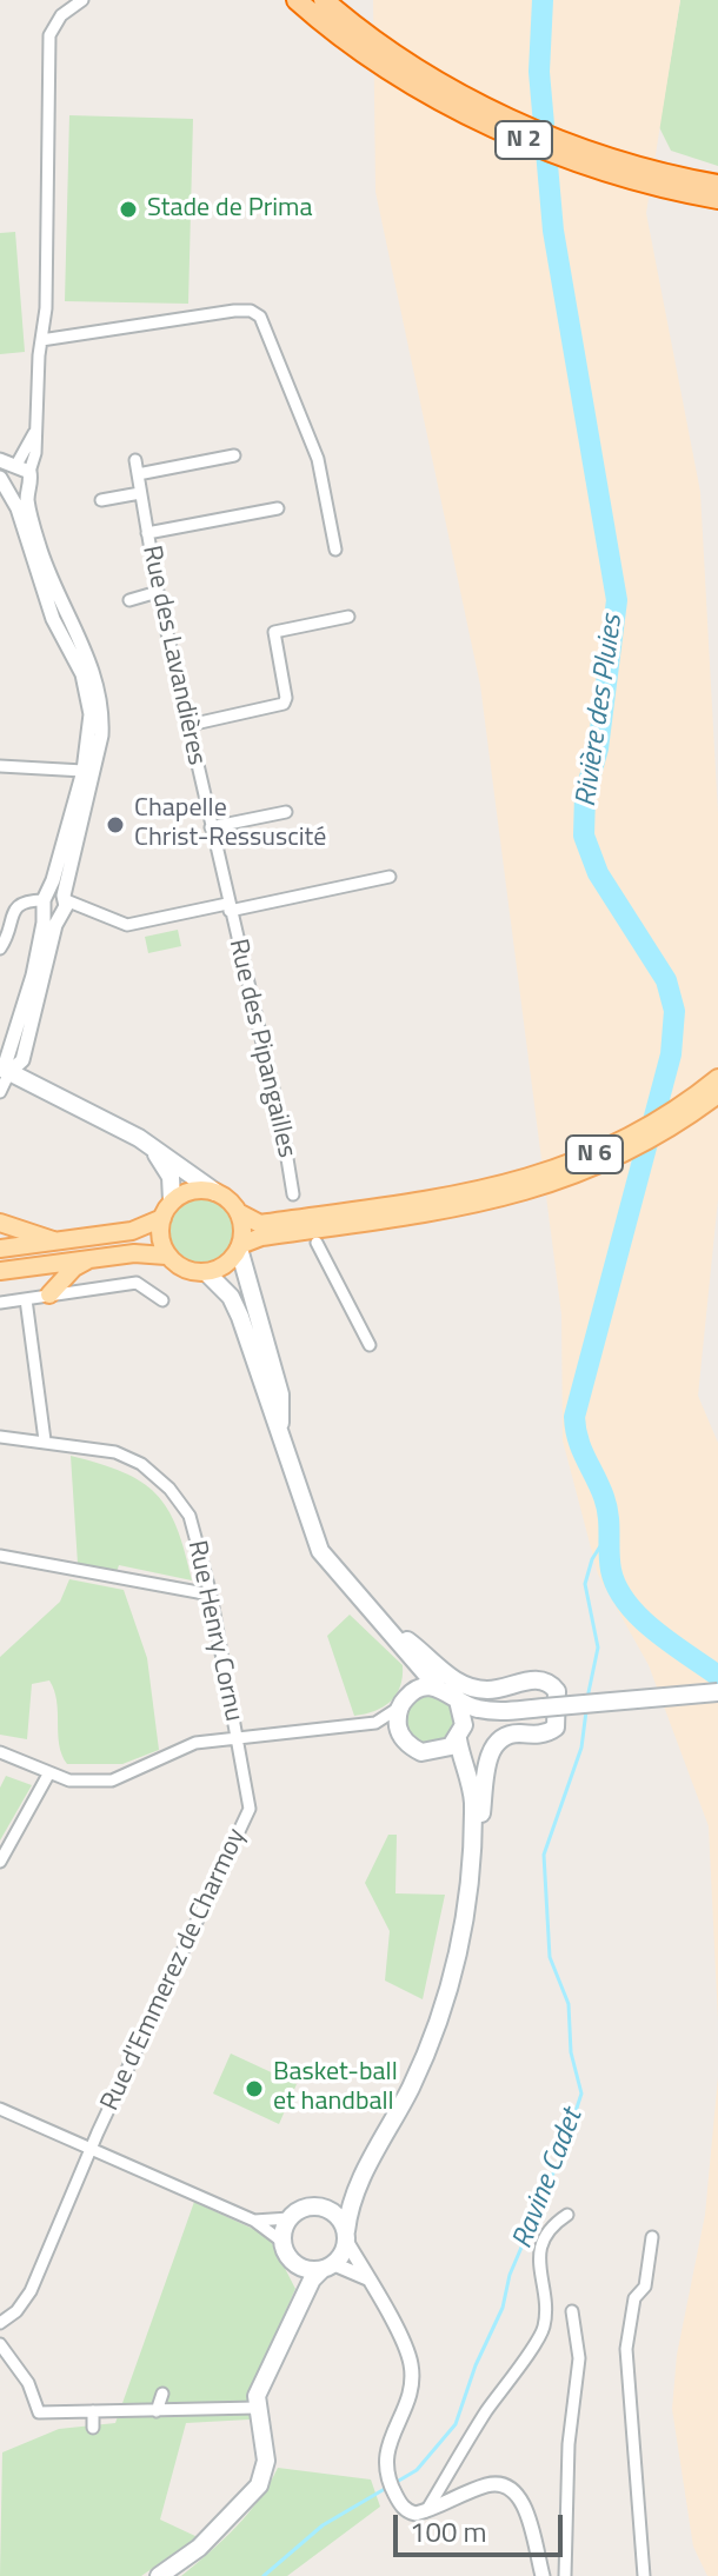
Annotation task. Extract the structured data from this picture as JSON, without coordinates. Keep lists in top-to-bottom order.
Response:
{
  "streets": {
    "highway": ["N 2"],
    "main road": ["N 6"],
    "street": [
      "Rue des Lavandières",
      "Rue des Pipangailles",
      "Rue Henry Cornu",
      "Rue d'Emmerez de Charmoy"
    ]
  },
  "crossings": [
    ["Rue des Lavandières", "Rue des Pipangailles"],
    ["Rue Henry Cornu", "Rue d'Emmerez de Charmoy"]
  ],
  "water": ["Rivière des Pluies", "Ravine Cadet"],
  "places": ["Stade de Prima", "Chapelle Christ-Ressuscité", "Basket-ball et handball"],
  "scale_bar": "100 m"
}
